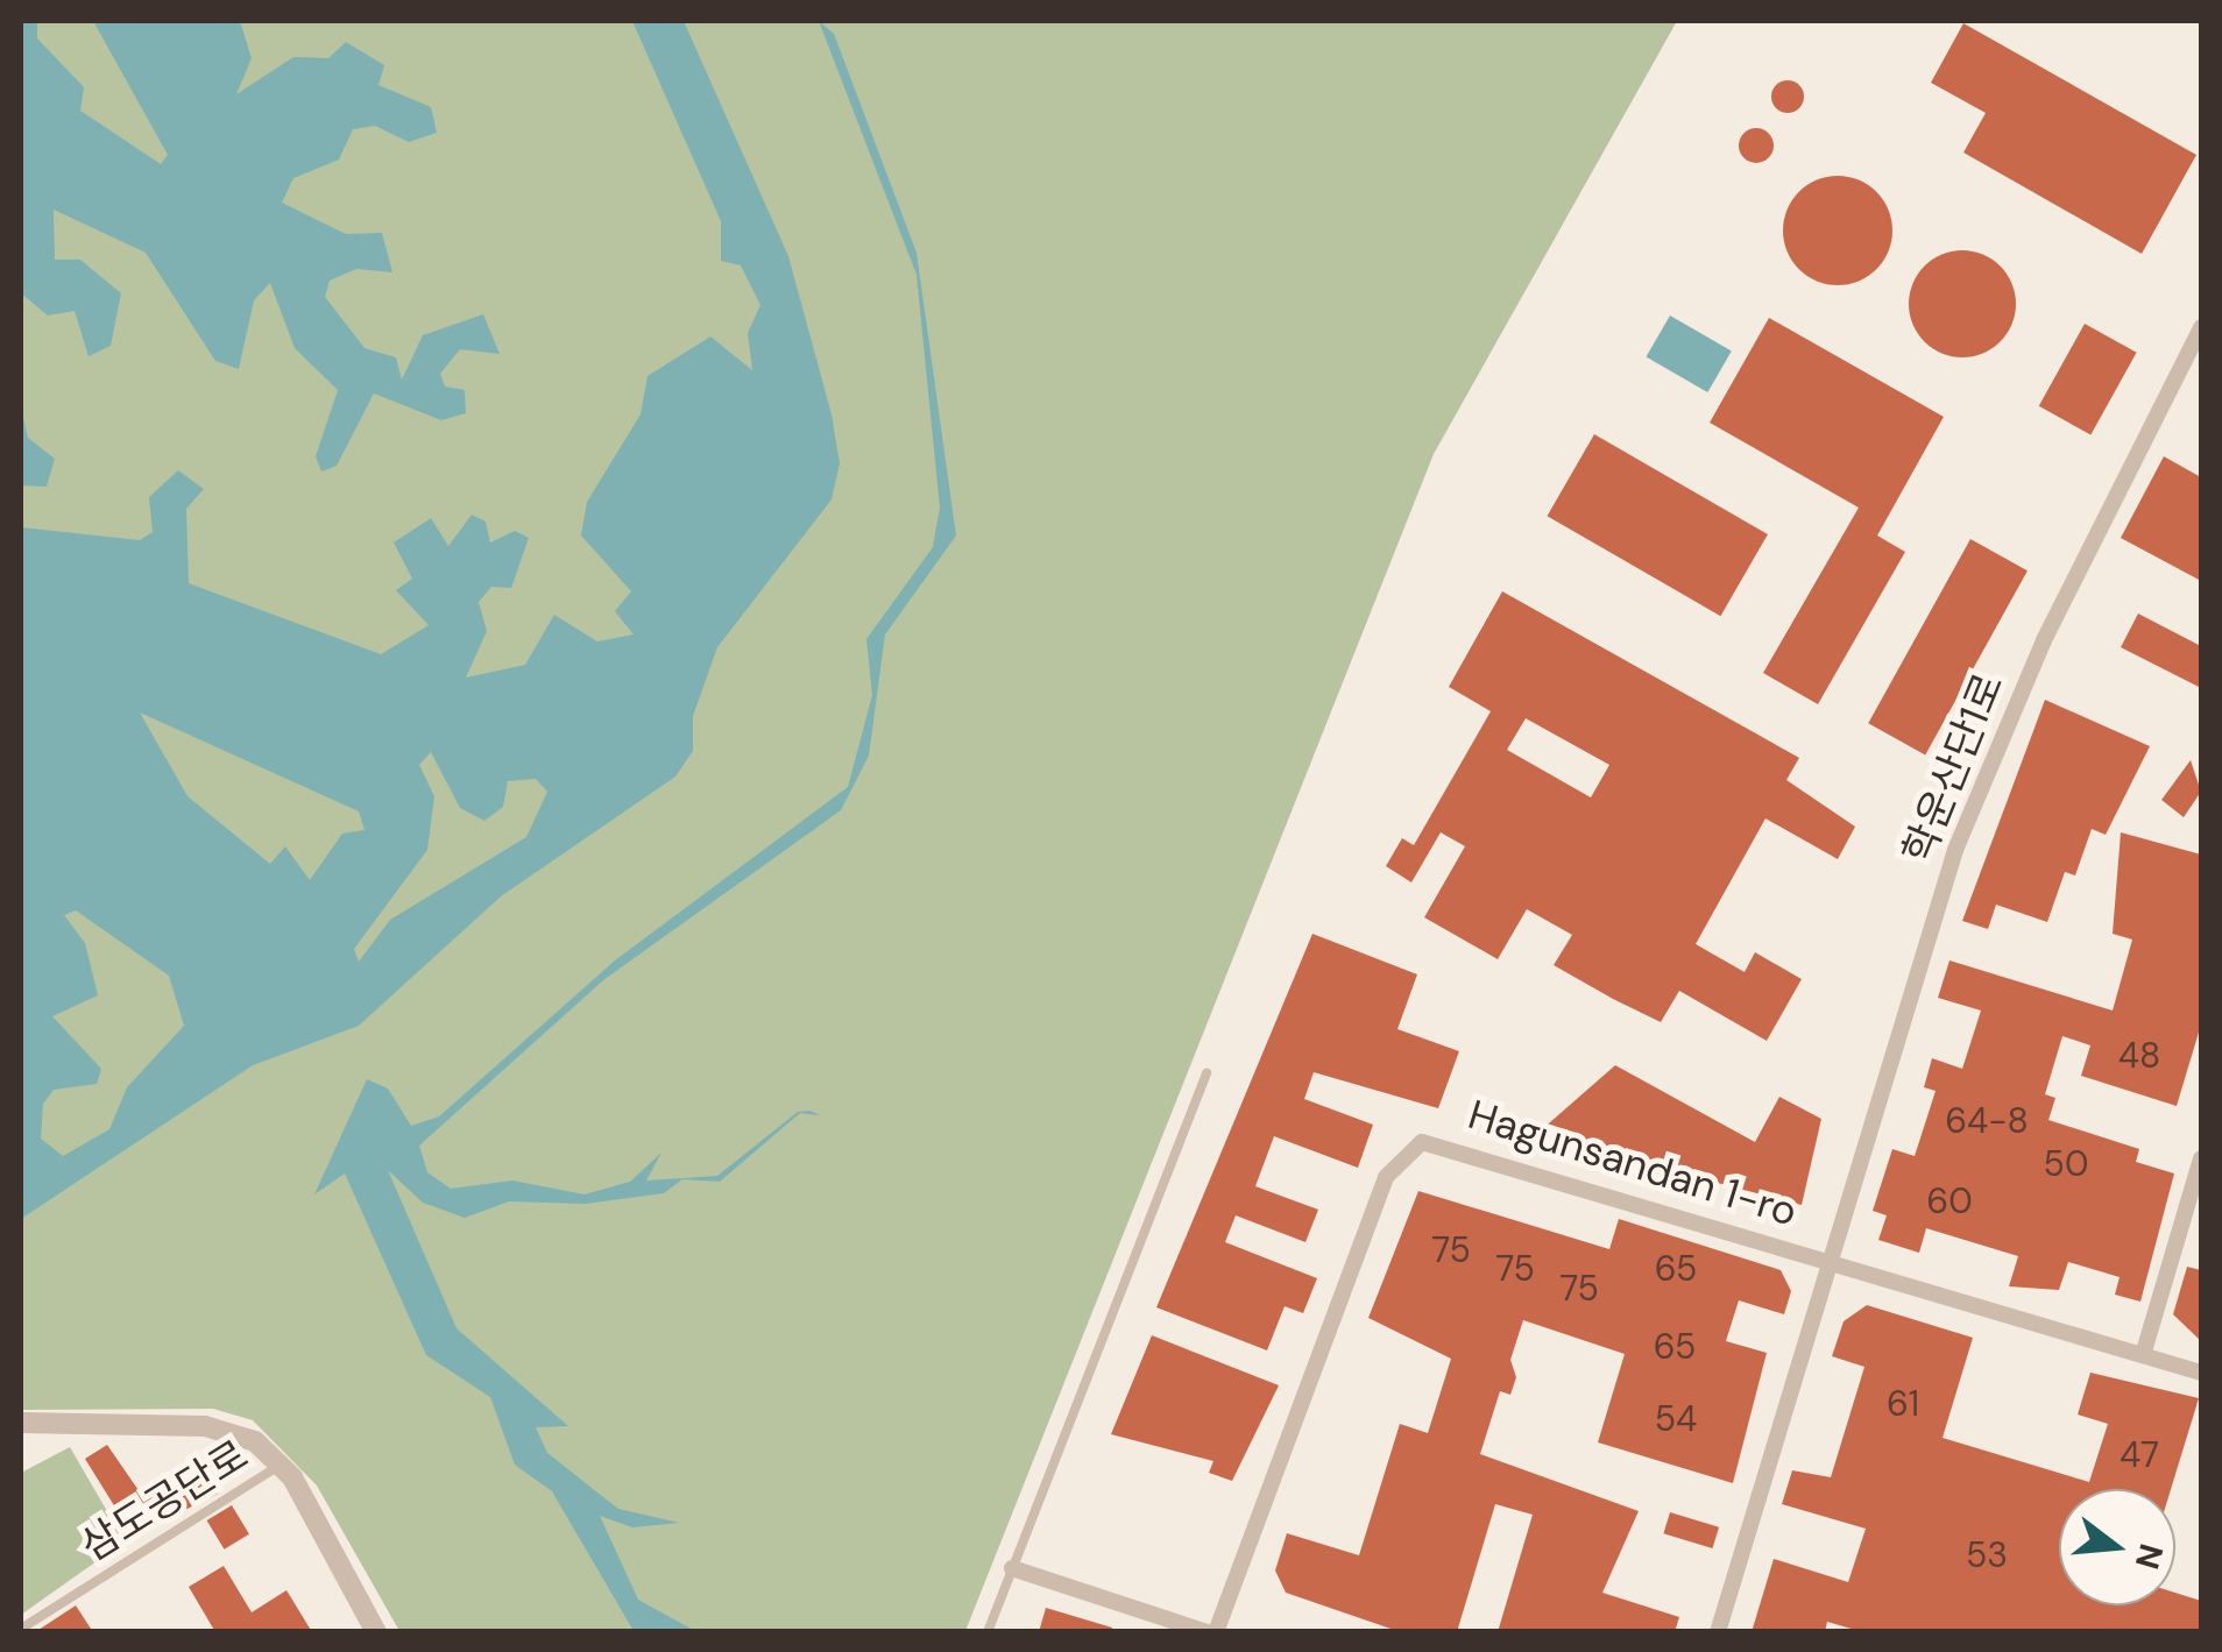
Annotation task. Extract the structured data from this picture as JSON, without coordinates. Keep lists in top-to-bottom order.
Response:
{
  "streets": {
    "street": ["학운산단1로", "Hagunsandan 1-ro"],
    "lane": ["삼도공단로"]
  },
  "crossings": [
    ["학운산단1로", "Hagunsandan 1-ro"]
  ],
  "house_numbers": [
    "48",
    "64-8",
    "50",
    "60",
    "75",
    "75",
    "65",
    "75",
    "65",
    "61",
    "54",
    "47",
    "53"
  ],
  "north": "right"
}
